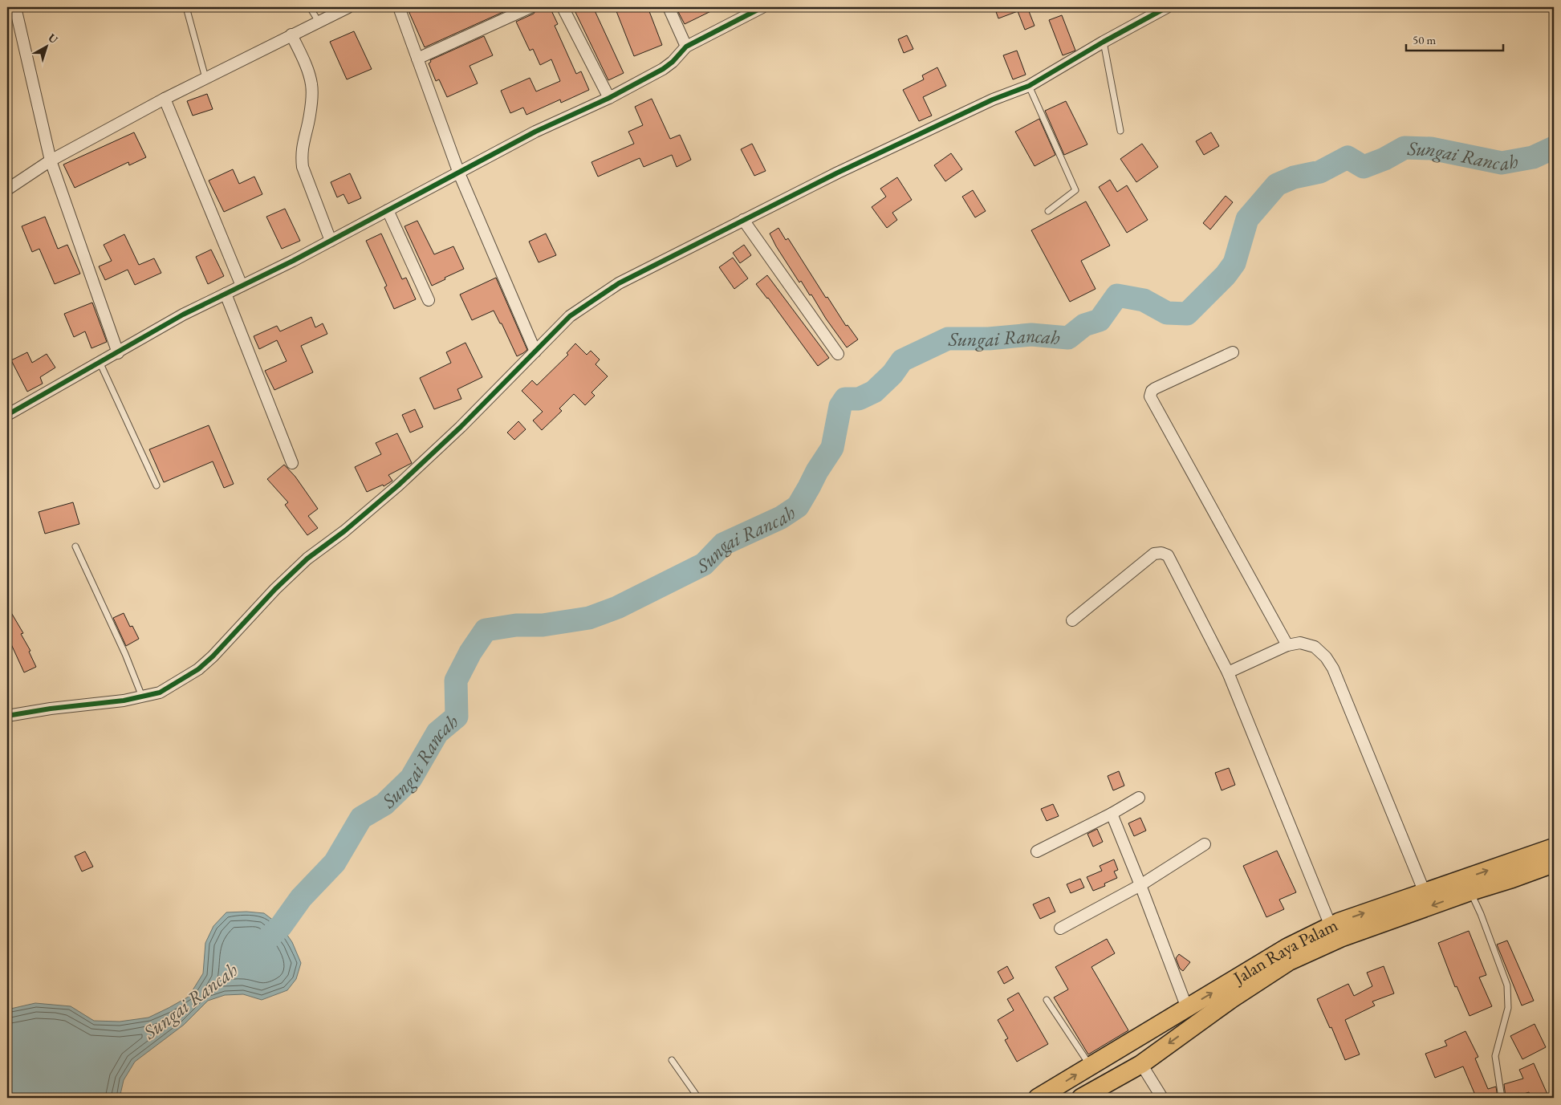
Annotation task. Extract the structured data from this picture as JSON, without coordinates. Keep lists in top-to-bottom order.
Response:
{
  "streets": {
    "main road": ["Jalan Raya Palam"]
  },
  "water": ["Sungai Rancah"],
  "scale_bar": "50 m",
  "north": "top right"
}
